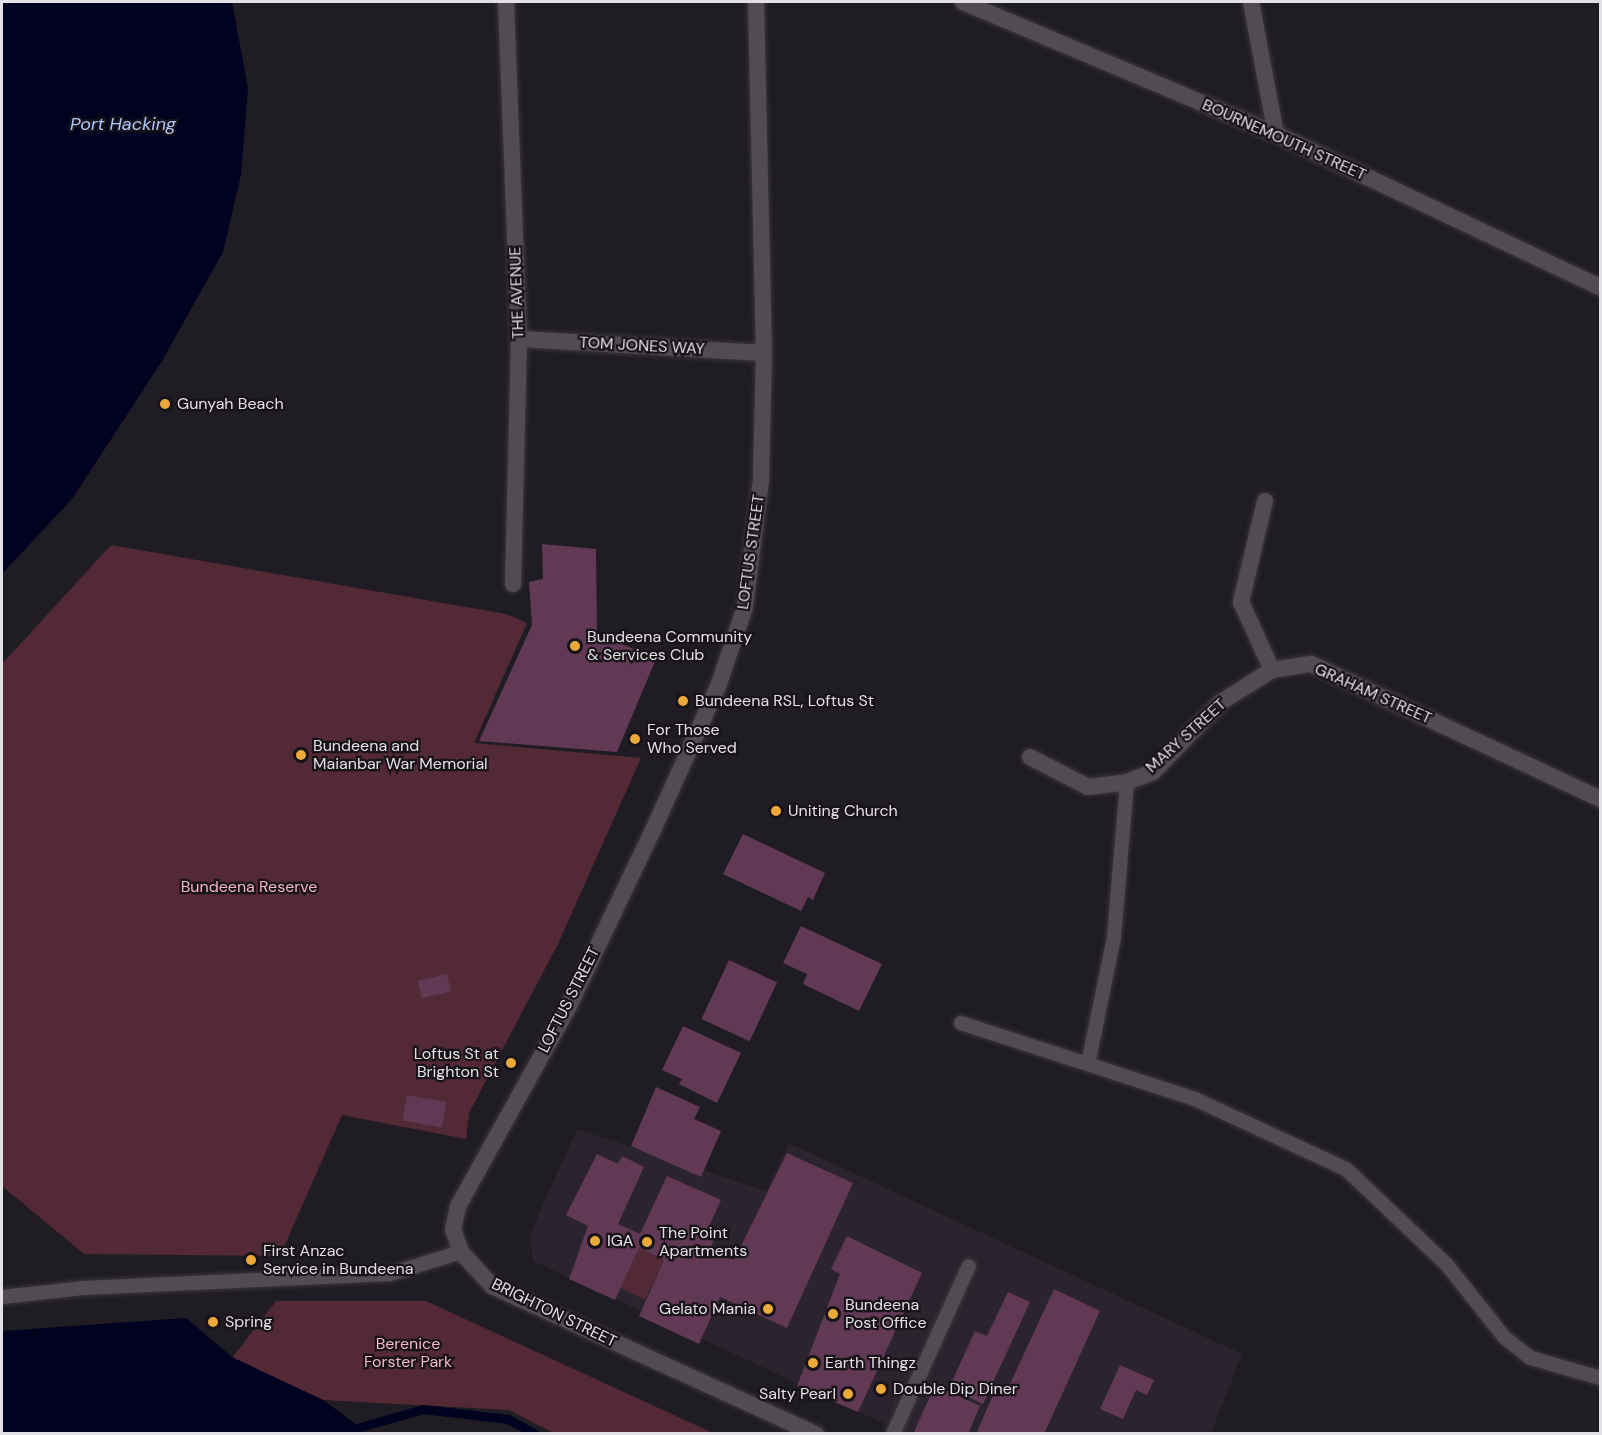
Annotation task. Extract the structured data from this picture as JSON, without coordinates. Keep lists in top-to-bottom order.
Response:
{
  "streets": {
    "street": [
      "BOURNEMOUTH STREET",
      "THE AVENUE",
      "TOM JONES WAY",
      "LOFTUS STREET",
      "GRAHAM STREET",
      "MARY STREET",
      "BRIGHTON STREET"
    ]
  },
  "crossings": [
    ["THE AVENUE", "TOM JONES WAY"],
    ["TOM JONES WAY", "LOFTUS STREET"],
    ["LOFTUS STREET", "BRIGHTON STREET"],
    ["GRAHAM STREET", "MARY STREET"]
  ],
  "water": ["Port Hacking"],
  "parks": ["Bundeena Reserve", "Berenice Forster Park"],
  "places": [
    "Gunyah Beach",
    "Bundeena Community & Services Club",
    "Bundeena RSL, Loftus St",
    "For Those Who Served",
    "Bundeena and Maianbar War Memorial",
    "Uniting Church",
    "Loftus St at Brighton St",
    "IGA",
    "The Point Apartments",
    "First Anzac Service in Bundeena",
    "Gelato Mania",
    "Bundeena Post Office",
    "Spring",
    "Earth Thingz",
    "Double Dip Diner",
    "Salty Pearl"
  ]
}
